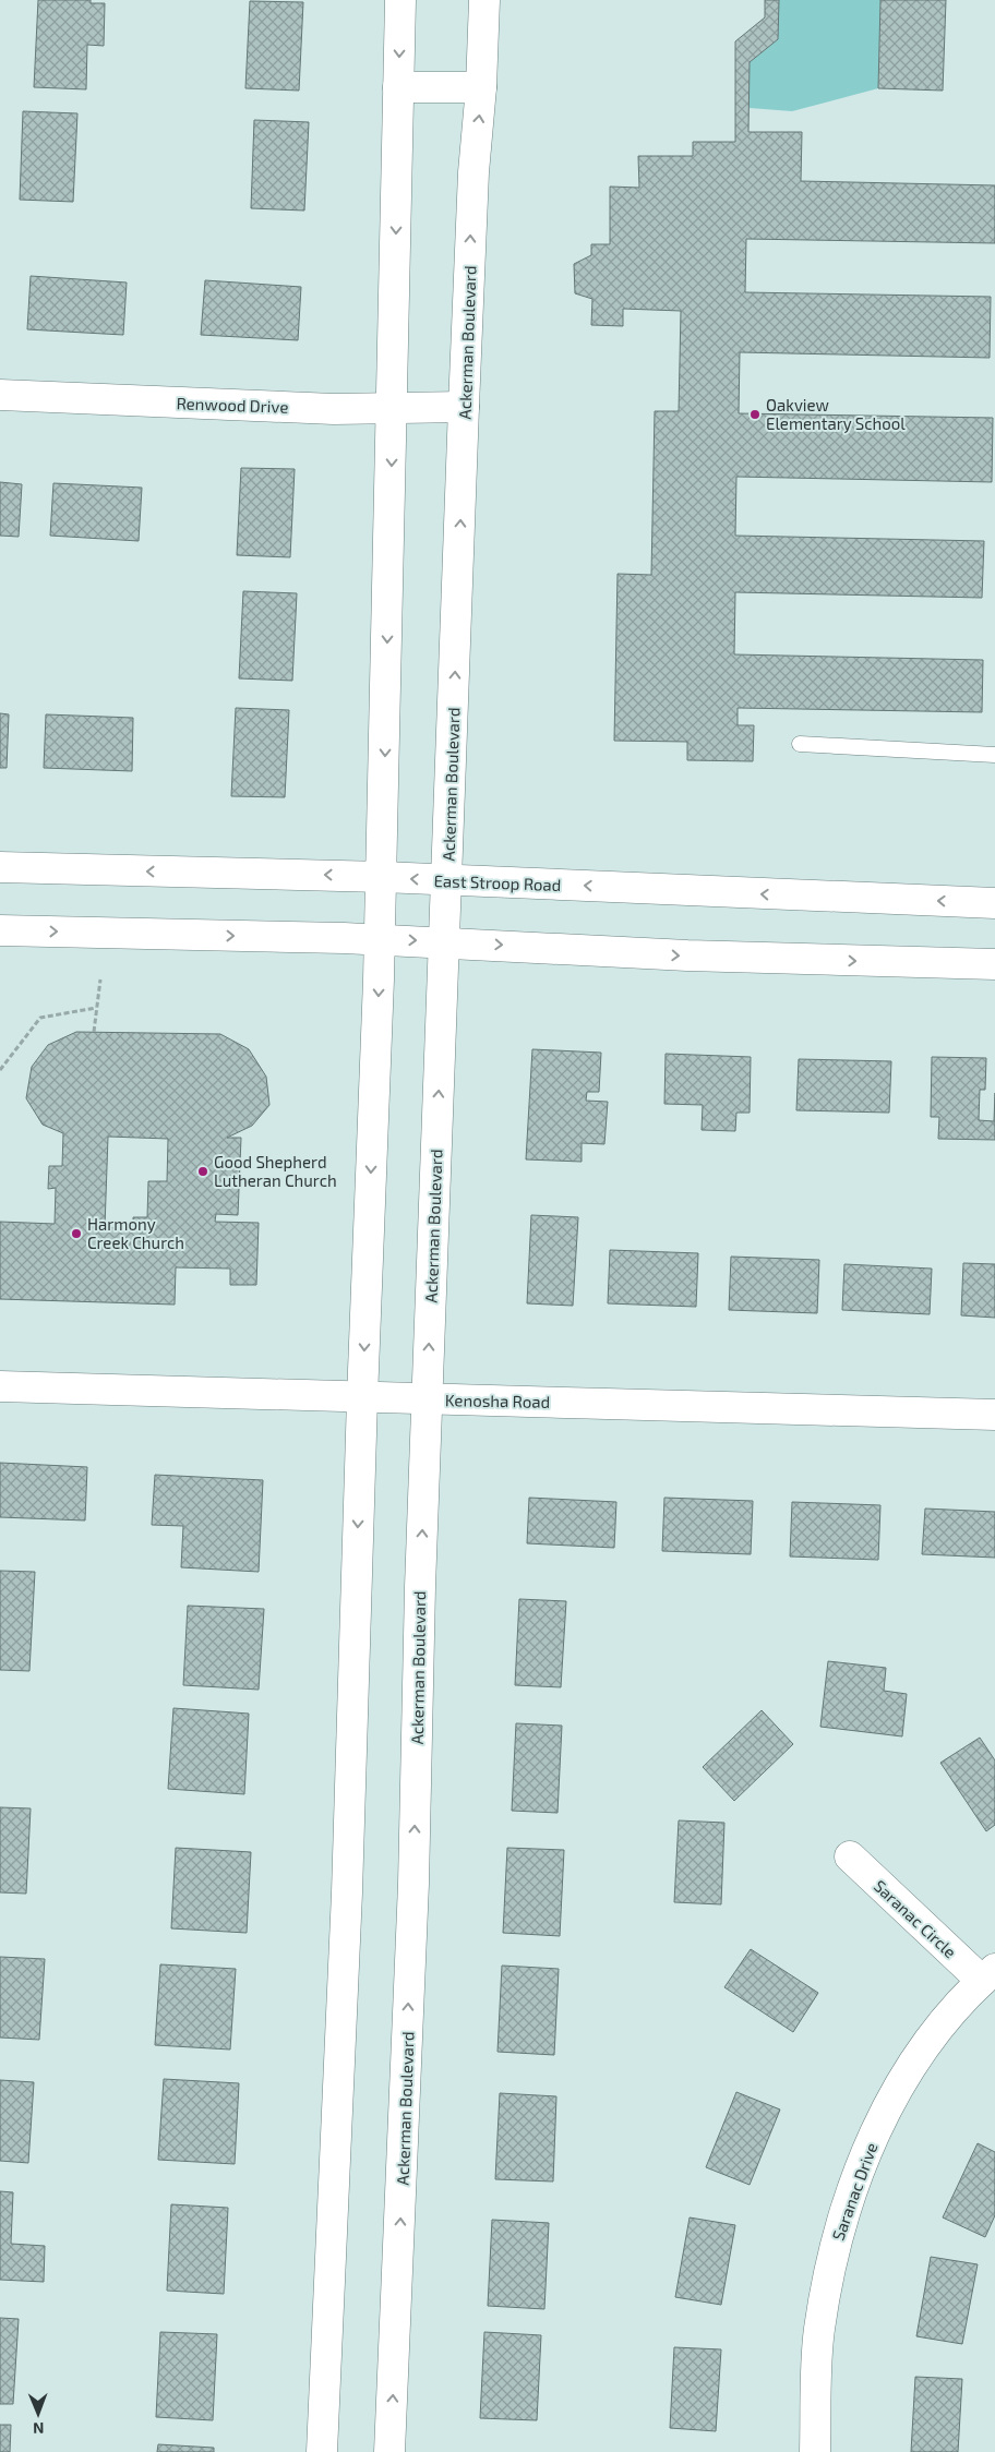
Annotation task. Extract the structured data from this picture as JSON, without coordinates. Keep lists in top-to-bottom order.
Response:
{
  "streets": {
    "street": [
      "Ackerman Boulevard",
      "Renwood Drive",
      "East Stroop Road",
      "Kenosha Road",
      "Saranac Circle",
      "Saranac Drive"
    ]
  },
  "crossings": [
    ["Ackerman Boulevard", "Renwood Drive"],
    ["Ackerman Boulevard", "East Stroop Road"],
    ["Ackerman Boulevard", "Kenosha Road"],
    ["Saranac Circle", "Saranac Drive"]
  ],
  "places": ["Oakview Elementary School", "Good Shepherd Lutheran Church", "Harmony Creek Church"],
  "north": "bottom"
}
